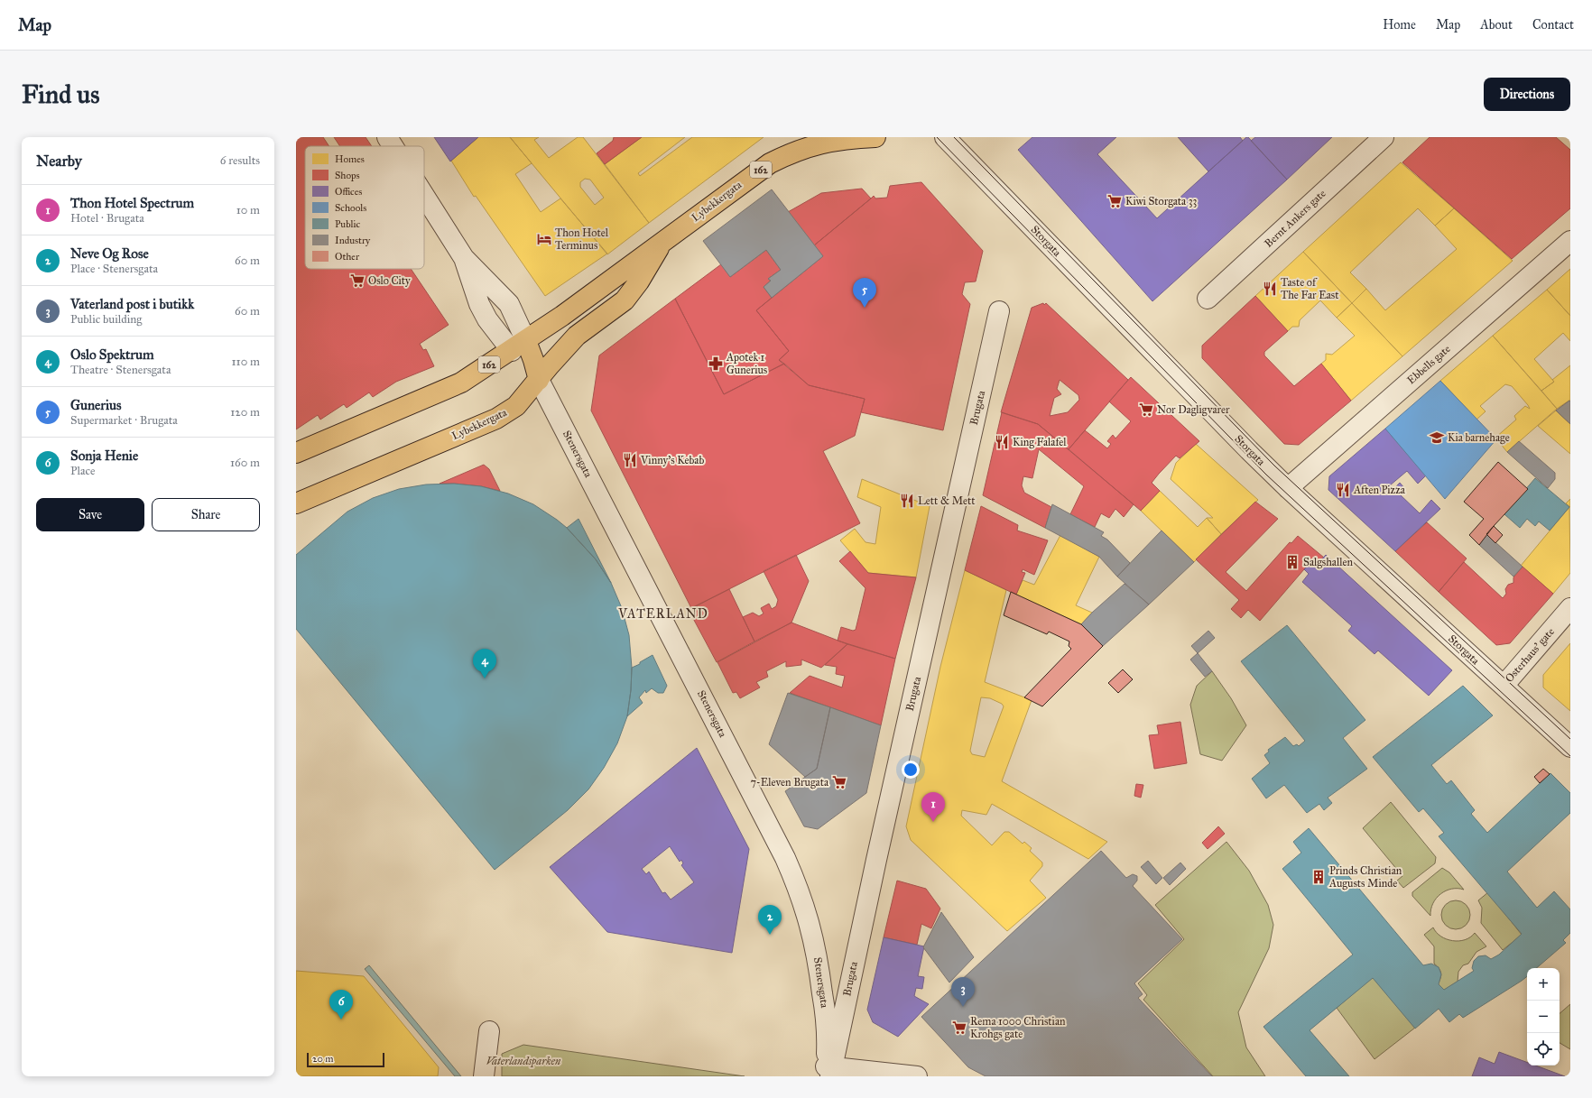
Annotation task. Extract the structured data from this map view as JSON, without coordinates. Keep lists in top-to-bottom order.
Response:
{
  "streets": {
    "highway": ["162", "Lybekkergata"],
    "street": [
      "Bernt Ankers gate",
      "Storgata",
      "Ebbells gate",
      "Brugata",
      "Stenersgata",
      "Osterhaus’ gate"
    ]
  },
  "crossings": [
    ["Lybekkergata", "Stenersgata"],
    ["Storgata", "Ebbells gate"],
    ["Storgata", "Osterhaus’ gate"],
    ["Brugata", "Stenersgata"]
  ],
  "districts": ["VATERLAND"],
  "parks": ["Vaterlandsparken"],
  "places": {
    "supermarket": [
      "Kiwi Storgata 33",
      "Oslo City",
      "Nor Dagligvarer",
      "7-Eleven Brugata",
      "Rema 1000 Christian Krohgs gate"
    ],
    "hotel": ["Thon Hotel Terminus"],
    "restaurant": [
      "Taste of The Far East",
      "King Falafel",
      "Vinny's Kebab",
      "Aften Pizza",
      "Lett & Mett"
    ],
    "pharmacy": ["Apotek 1 Gunerius"],
    "school or university": ["Kia barnehage"],
    "building": ["Salgshallen", "Prinds Christian Augusts Minde"]
  },
  "legend": [
    "Homes",
    "Shops",
    "Offices",
    "Schools",
    "Public",
    "Industry",
    "Other"
  ],
  "scale_bar": "20 m",
  "page": {
    "header": "Map",
    "nav": [
      "Home",
      "Map",
      "About",
      "Contact"
    ],
    "buttons": [
      "Directions",
      ["Save", "Share"]
    ],
    "title": "Find us",
    "heading": ["Nearby", "6 results"],
    "list": [
      {
        "mark": "1",
        "name": "Thon Hotel Spectrum",
        "note": "Hotel · Brugata",
        "value": "10 m"
      },
      {
        "mark": "2",
        "name": "Neve Og Rose",
        "note": "Place · Stenersgata",
        "value": "60 m"
      },
      {
        "mark": "3",
        "name": "Vaterland post i butikk",
        "note": "Public building",
        "value": "60 m"
      },
      {
        "mark": "4",
        "name": "Oslo Spektrum",
        "note": "Theatre · Stenersgata",
        "value": "110 m"
      },
      {
        "mark": "5",
        "name": "Gunerius",
        "note": "Supermarket · Brugata",
        "value": "120 m"
      },
      {
        "mark": "6",
        "name": "Sonja Henie",
        "note": "Place",
        "value": "160 m"
      }
    ],
    "pins": [
      "5",
      "4",
      "1",
      "2",
      "3",
      "6"
    ],
    "map_buttons": ["+", "−"],
    "scale": "20 m"
  }
}
